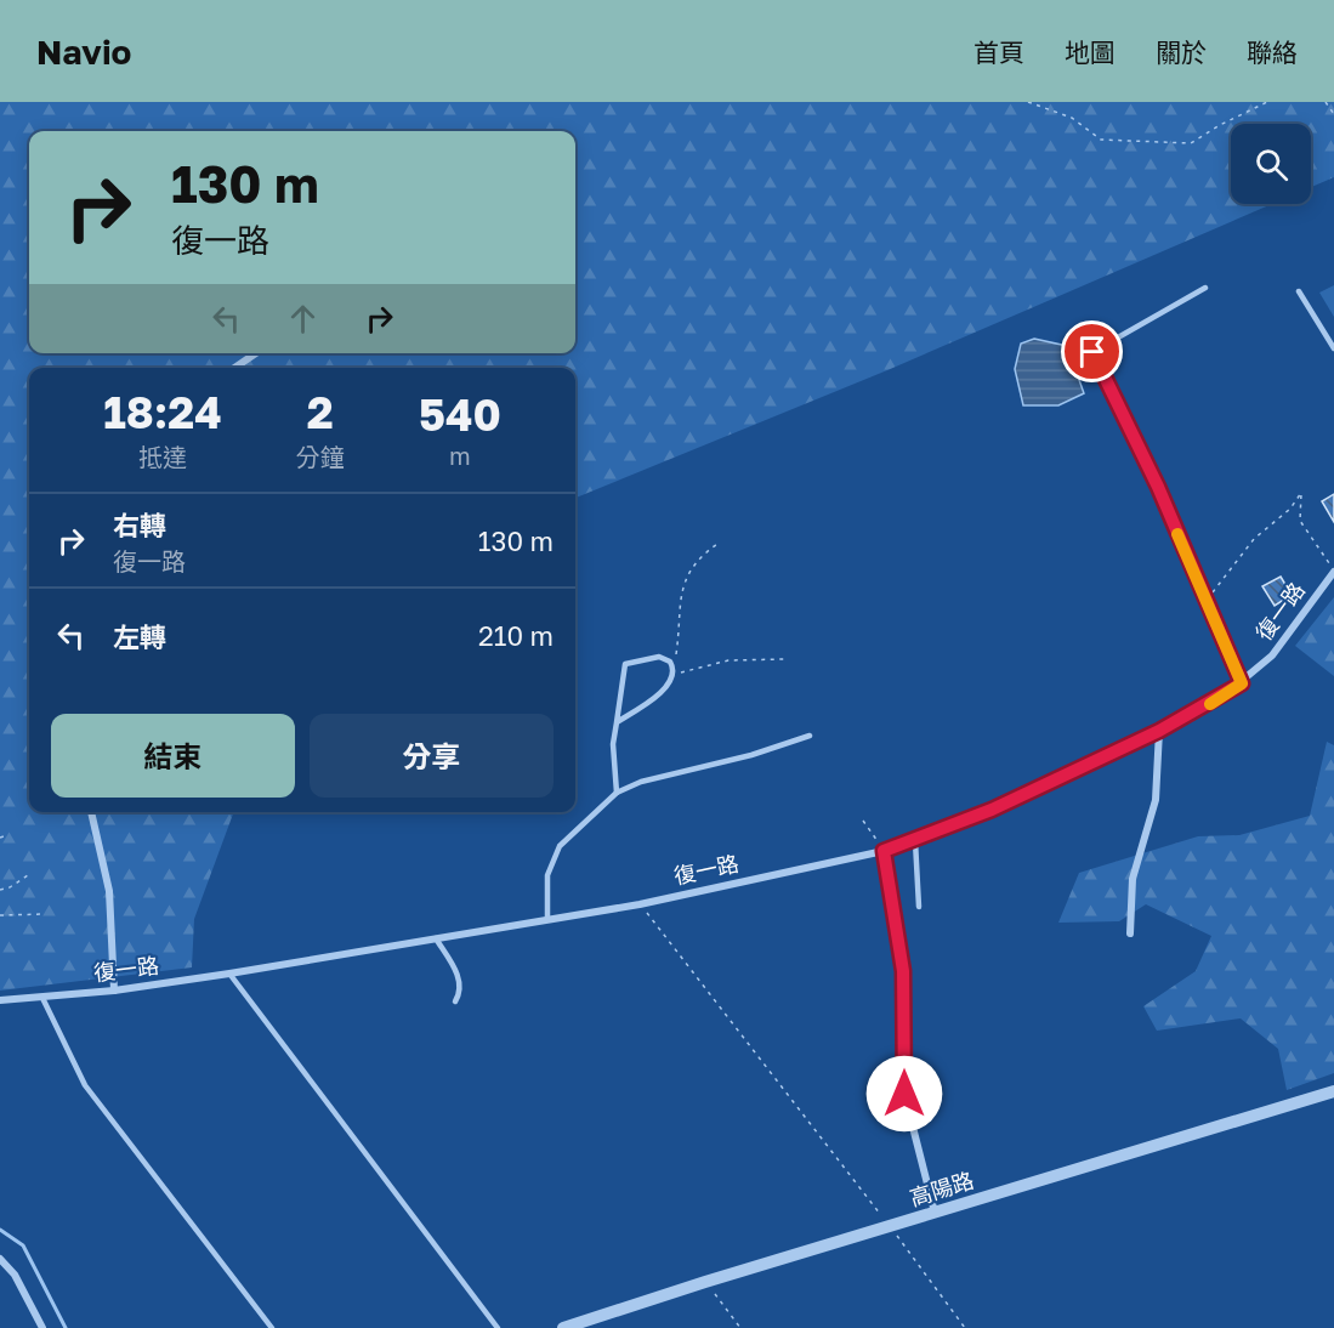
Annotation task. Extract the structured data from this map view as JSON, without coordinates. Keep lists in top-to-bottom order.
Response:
{
  "streets": {
    "street": ["復一路", "高陽路"]
  },
  "page": {
    "header": "Navio",
    "nav": [
      "首頁",
      "地圖",
      "關於",
      "聯絡"
    ],
    "turn": ["130 m", "復一路"],
    "eta": [
      "18:24",
      "抵達",
      "2",
      "分鐘",
      "540",
      "m"
    ],
    "list": [
      {
        "name": "右轉",
        "note": "復一路",
        "value": "130 m"
      },
      {
        "name": "左轉",
        "value": "210 m"
      }
    ],
    "buttons": ["結束", "分享"]
  }
}
